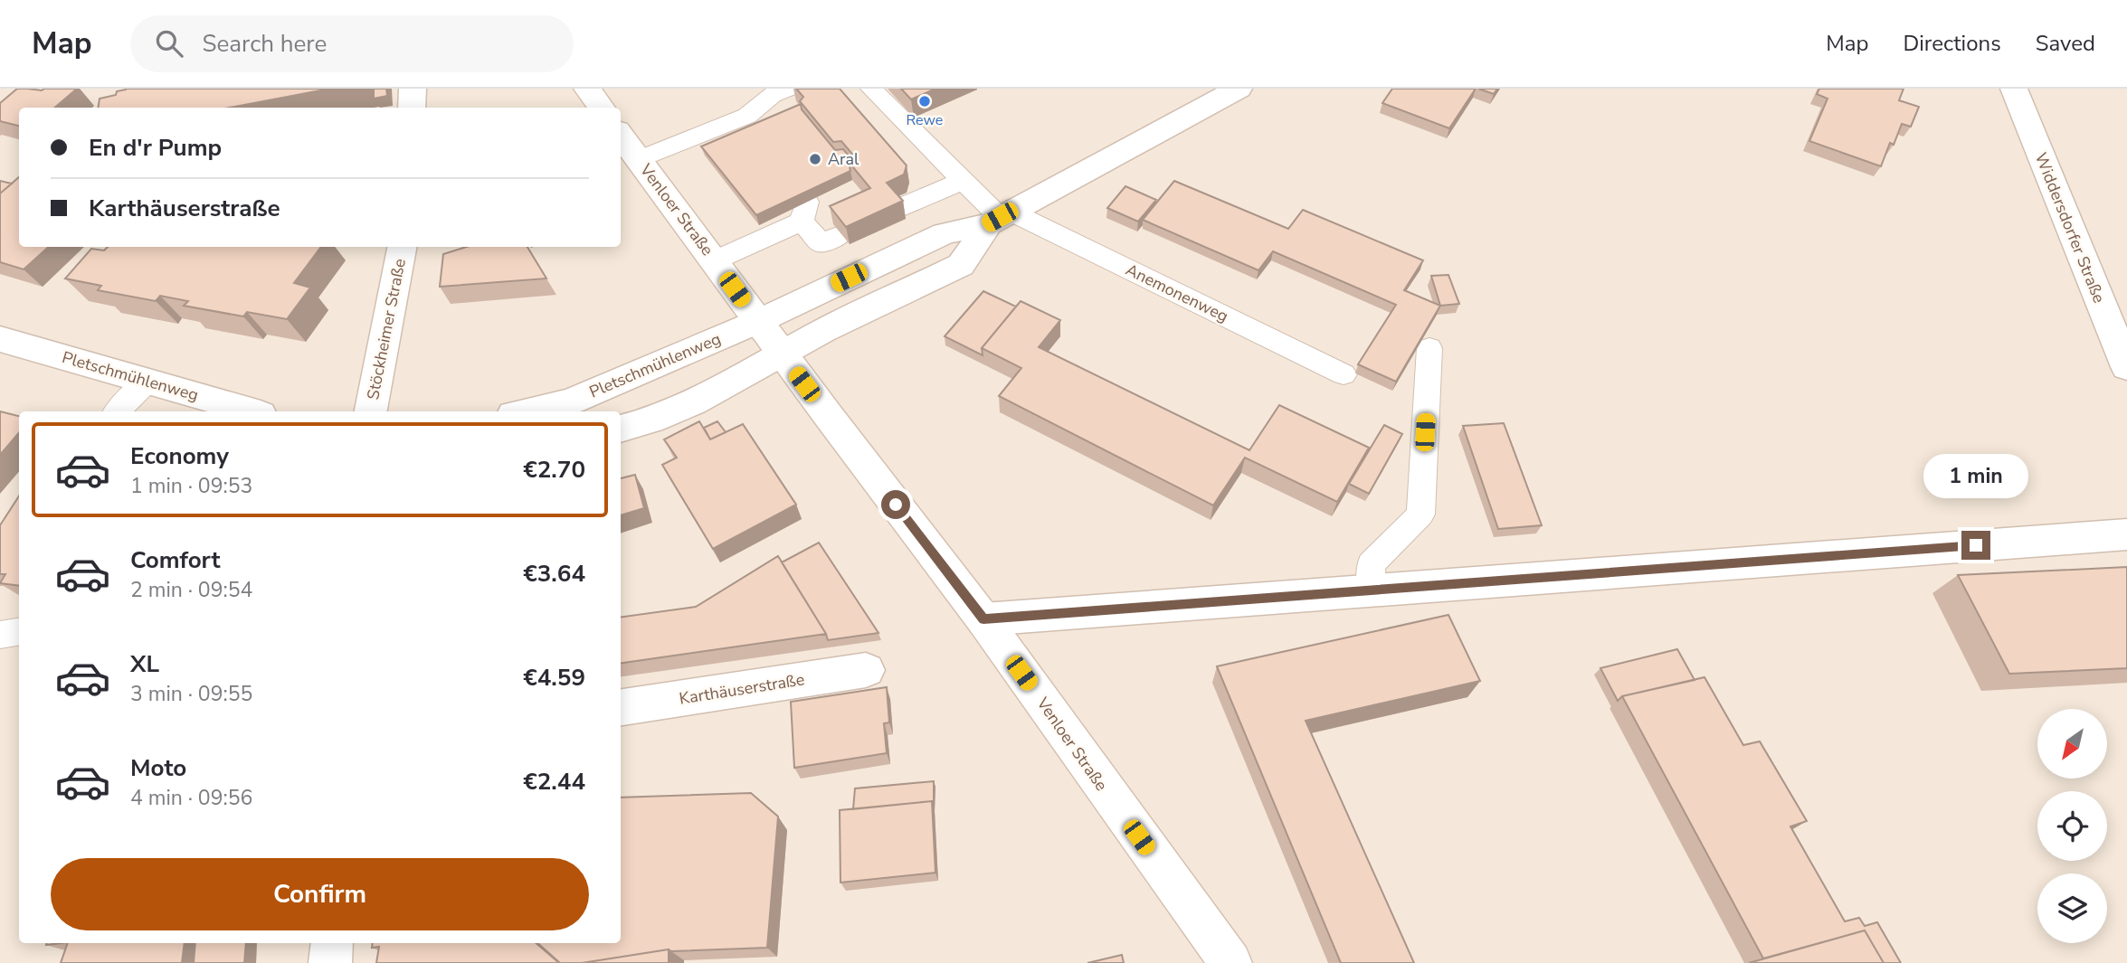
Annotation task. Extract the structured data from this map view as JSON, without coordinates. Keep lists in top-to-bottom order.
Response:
{
  "streets": {
    "street": [
      "Venloer Straße",
      "Widdersdorfer Straße",
      "Stöckheimer Straße",
      "Pletschmühlenweg",
      "Karthäuserstraße"
    ],
    "lane": ["Anemonenweg"]
  },
  "crossings": [
    ["Venloer Straße", "Pletschmühlenweg"]
  ],
  "places": ["Rewe", "Aral"],
  "north": "bottom left",
  "page": {
    "header": "Map",
    "search": "Search here",
    "nav": ["Map", "Directions", "Saved"],
    "banner": ["En d'r Pump", "Karthäuserstraße"],
    "list": [
      {
        "name": "Economy",
        "note": "1 min · 09:53",
        "value": "€2.70"
      },
      {
        "name": "Comfort",
        "note": "2 min · 09:54",
        "value": "€3.64"
      },
      {
        "name": "XL",
        "note": "3 min · 09:55",
        "value": "€4.59"
      },
      {
        "name": "Moto",
        "note": "4 min · 09:56",
        "value": "€2.44"
      }
    ],
    "bubble": "1 min",
    "buttons": "Confirm"
  }
}
